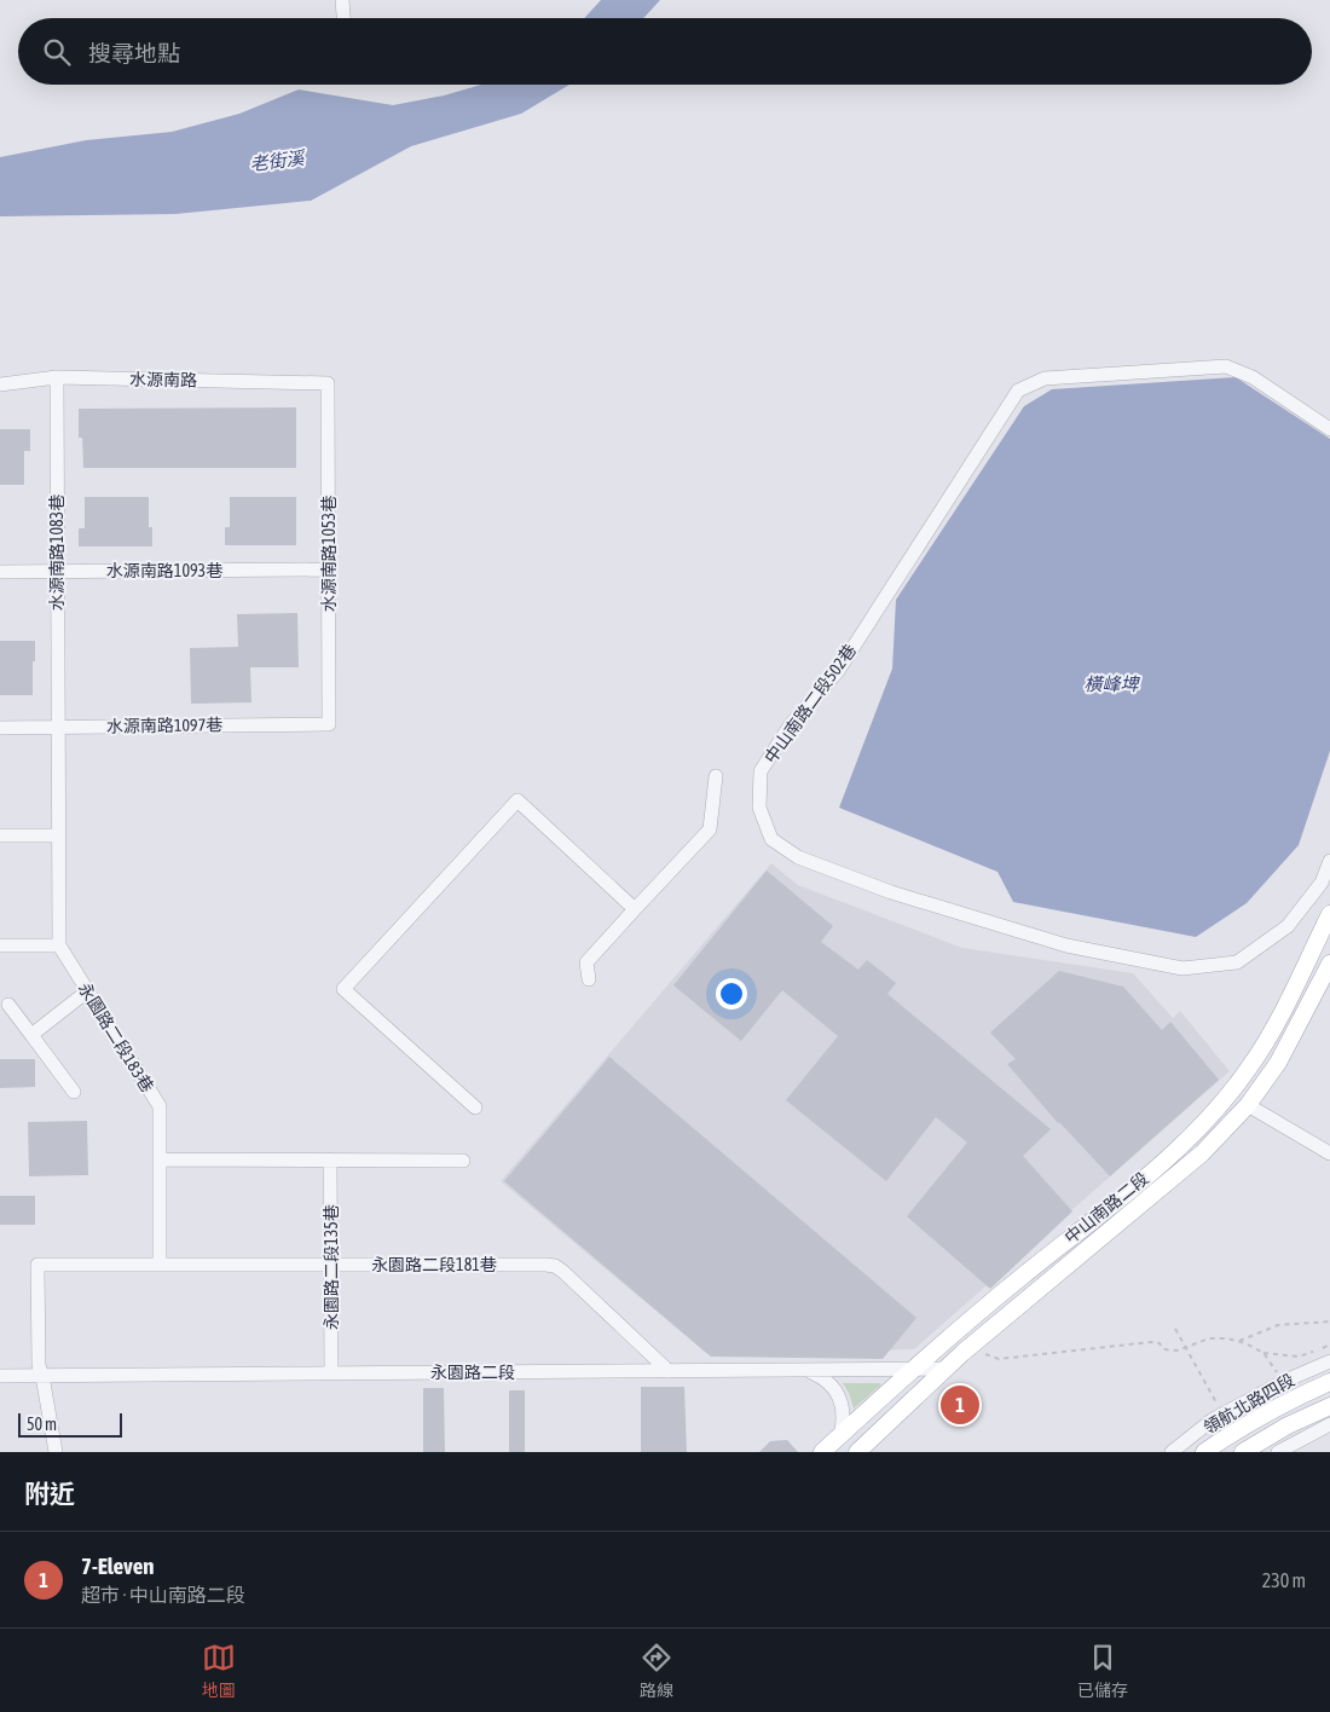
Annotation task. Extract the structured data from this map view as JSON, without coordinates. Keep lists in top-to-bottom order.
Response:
{
  "streets": {
    "main road": ["中山南路二段", "領航北路四段"],
    "street": [
      "水源南路",
      "水源南路1083巷",
      "水源南路1053巷",
      "水源南路1093巷",
      "中山南路二段502巷",
      "水源南路1097巷",
      "永園路二段183巷",
      "永園路二段181巷",
      "永園路二段135巷",
      "永園路二段"
    ]
  },
  "crossings": [
    ["水源南路", "水源南路1083巷"],
    ["水源南路", "水源南路1053巷"],
    ["水源南路1083巷", "水源南路1093巷"],
    ["水源南路1083巷", "水源南路1097巷"],
    ["水源南路1053巷", "水源南路1093巷"],
    ["水源南路1053巷", "水源南路1097巷"],
    ["永園路二段183巷", "永園路二段181巷"],
    ["中山南路二段", "永園路二段"],
    ["永園路二段181巷", "永園路二段135巷"],
    ["永園路二段181巷", "永園路二段"],
    ["永園路二段135巷", "永園路二段"]
  ],
  "water": ["老街溪", "橫峰埤"],
  "scale_bar": "50 m",
  "page": {
    "search": "搜尋地點",
    "pins": "1",
    "scale": "50 m",
    "heading": "附近",
    "list": [
      {
        "mark": "1",
        "name": "7-Eleven",
        "note": "超市 · 中山南路二段",
        "value": "230 m"
      }
    ],
    "nav": ["地圖", "路線", "已儲存"]
  }
}
